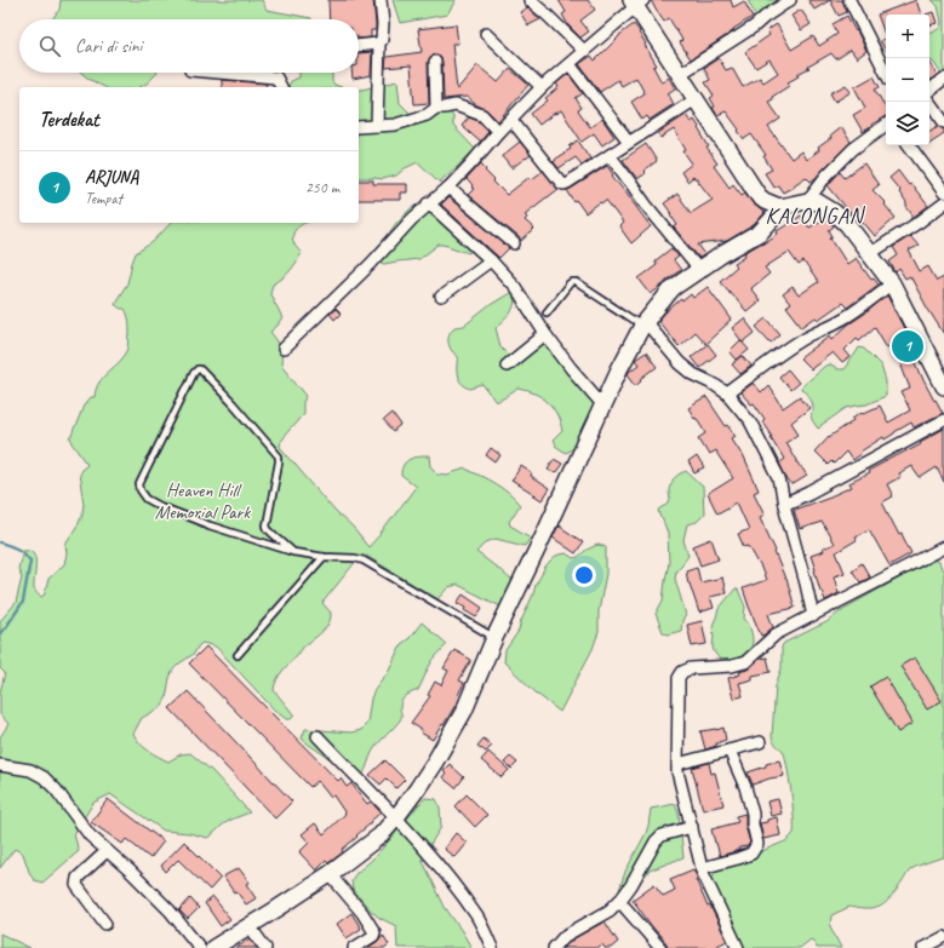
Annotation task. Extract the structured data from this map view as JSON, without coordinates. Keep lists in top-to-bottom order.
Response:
{
  "districts": ["KALONGAN"],
  "parks": ["Heaven Hill Memorial Park"],
  "page": {
    "map_buttons": ["+", "−"],
    "search": "Cari di sini",
    "heading": "Terdekat",
    "list": [
      {
        "mark": "1",
        "name": "ARJUNA",
        "note": "Tempat",
        "value": "250 m"
      }
    ],
    "pins": "1"
  }
}
